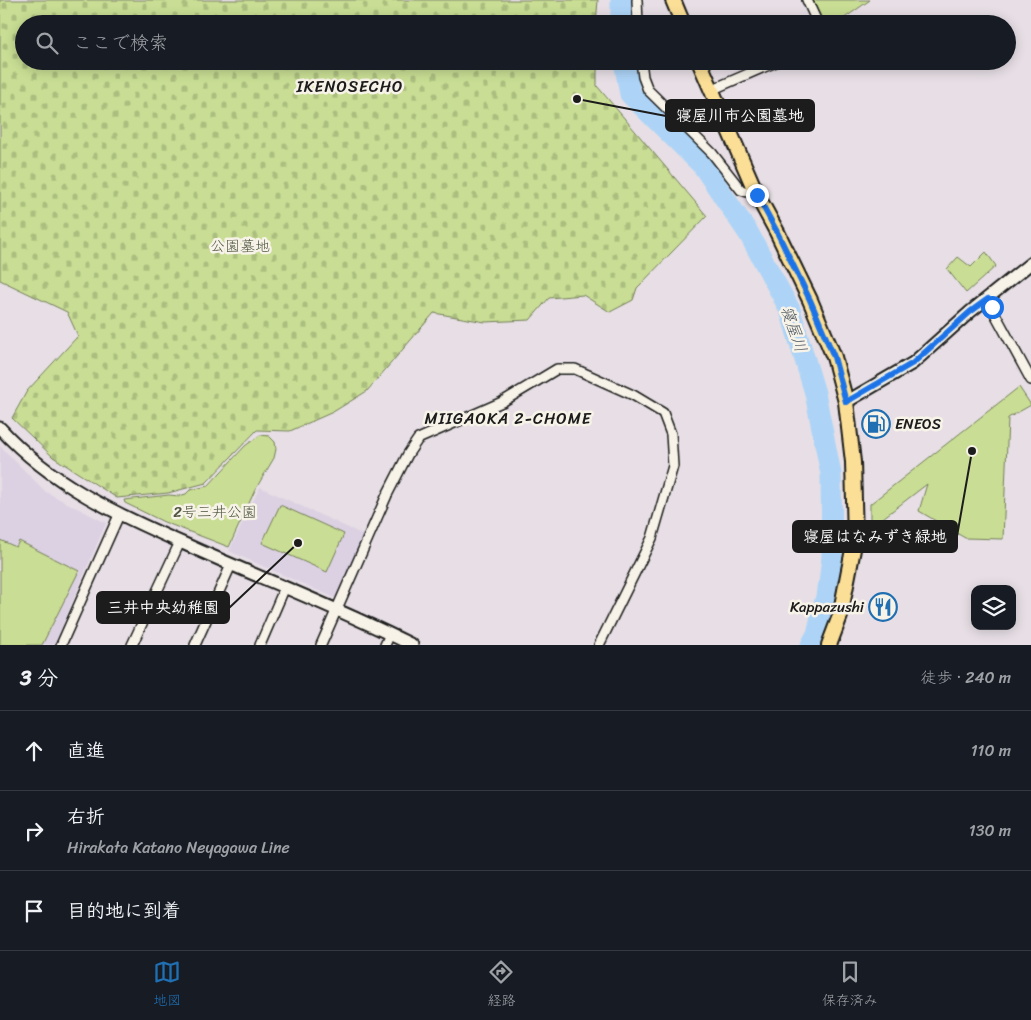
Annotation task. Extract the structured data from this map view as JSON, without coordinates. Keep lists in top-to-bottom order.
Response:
{
  "districts": ["IKENOSECHO", "MIIGAOKA 2-CHOME"],
  "water": ["寝屋川"],
  "parks": ["公園墓地", "2号三井公園"],
  "places": {
    "other": ["寝屋川市公園墓地", "寝屋はなみずき緑地", "三井中央幼稚園"],
    "fuel station": ["ENEOS"],
    "restaurant": ["Kappazushi"]
  },
  "page": {
    "search": "ここで検索",
    "heading": ["3 分", "徒歩 · 240 m"],
    "list": [
      ["直進", "110 m"],
      ["右折", "Hirakata Katano Neyagawa Line", "130 m"],
      "目的地に到着"
    ],
    "nav": ["地図", "経路", "保存済み"]
  }
}
